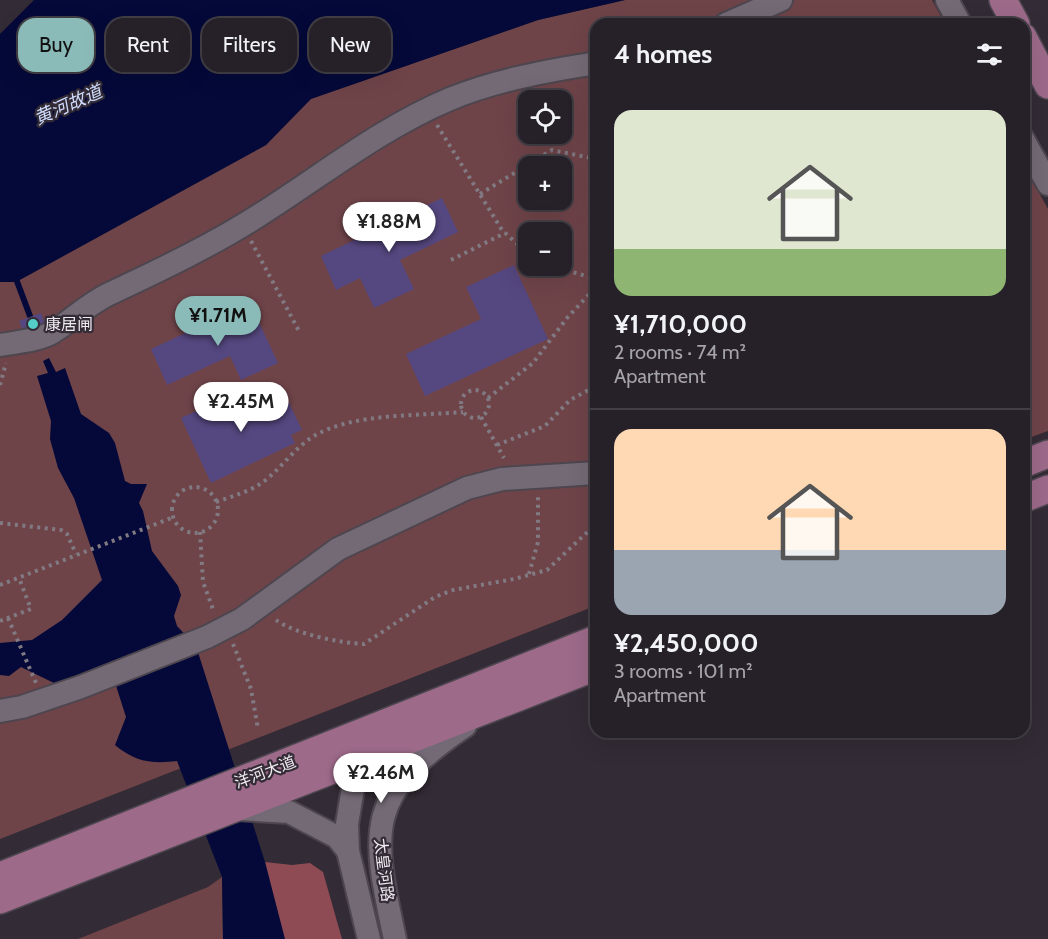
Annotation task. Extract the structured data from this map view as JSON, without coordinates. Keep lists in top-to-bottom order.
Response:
{
  "streets": {
    "main road": ["洋河大道"],
    "street": ["太皇河路"]
  },
  "crossings": [
    ["洋河大道", "太皇河路"]
  ],
  "water": ["黄河故道"],
  "places": ["康居闸"],
  "page": {
    "chip": [
      "Buy",
      "Rent",
      "Filters",
      "New"
    ],
    "heading": "4 homes",
    "map_buttons": ["+", "−"],
    "list": [
      {
        "name": "¥1,710,000",
        "note": "2 rooms · 74 m² · Apartment"
      },
      {
        "name": "¥2,450,000",
        "note": "3 rooms · 101 m² · Apartment"
      }
    ],
    "price": [
      "¥1.88M",
      "¥1.71M",
      "¥2.45M",
      "¥2.46M"
    ]
  }
}
